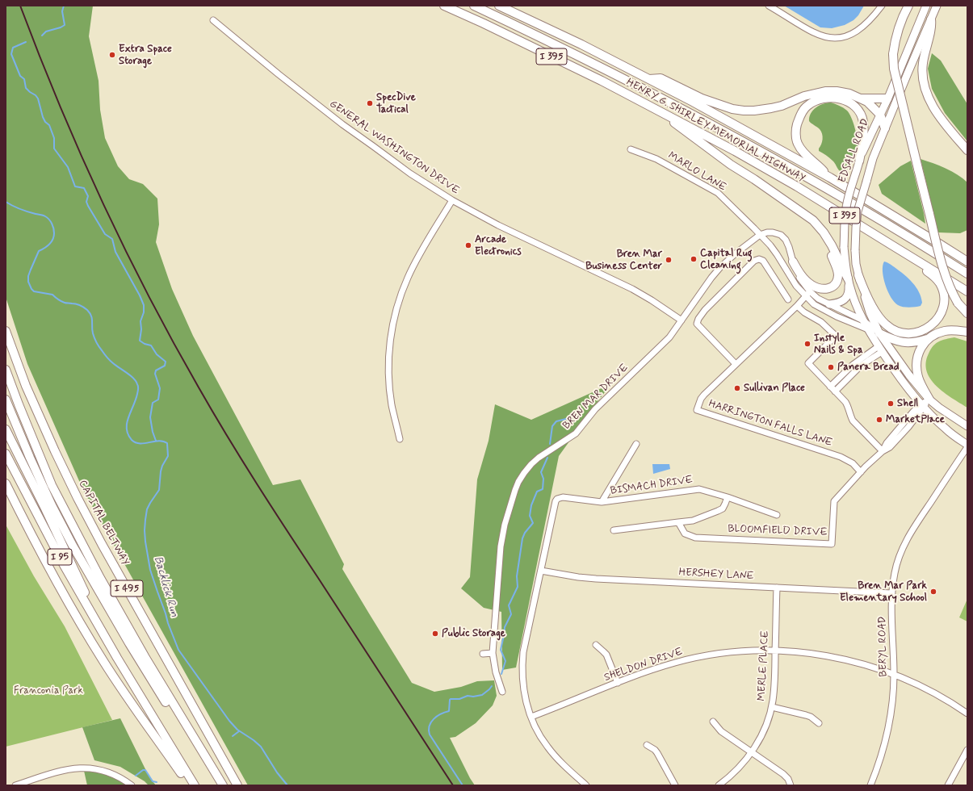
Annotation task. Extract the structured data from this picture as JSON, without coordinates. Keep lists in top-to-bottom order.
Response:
{
  "streets": {
    "highway": [
      "I 395",
      "HENRY G. SHIRLEY MEMORIAL HIGHWAY",
      "CAPITAL BELTWAY",
      "I 95",
      "I 495"
    ],
    "main road": ["EDSALL ROAD"],
    "street": [
      "GENERAL WASHINGTON DRIVE",
      "MARLO LANE",
      "BREN MAR DRIVE",
      "HARRINGTON FALLS LANE",
      "BISMACH DRIVE",
      "BLOOMFIELD DRIVE",
      "HERSHEY LANE",
      "BERYL ROAD",
      "SHELDON DRIVE",
      "MERLE PLACE"
    ]
  },
  "crossings": [
    ["GENERAL WASHINGTON DRIVE", "BREN MAR DRIVE"],
    ["EDSALL ROAD", "BLOOMFIELD DRIVE"],
    ["EDSALL ROAD", "BERYL ROAD"],
    ["MARLO LANE", "BREN MAR DRIVE"],
    ["HARRINGTON FALLS LANE", "BLOOMFIELD DRIVE"],
    ["BISMACH DRIVE", "BLOOMFIELD DRIVE"],
    ["BISMACH DRIVE", "HERSHEY LANE"],
    ["HERSHEY LANE", "BERYL ROAD"],
    ["HERSHEY LANE", "MERLE PLACE"],
    ["BERYL ROAD", "SHELDON DRIVE"],
    ["SHELDON DRIVE", "MERLE PLACE"]
  ],
  "water": ["Backlick Run"],
  "parks": ["Franconia Park"],
  "places": [
    "Extra Space Storage",
    "SpecDive Tactical",
    "Arcade Electronics",
    "Capital Rug Cleaning",
    "Bren Mar Business Center",
    "Instyle Nails & Spa",
    "Panera Bread",
    "Sullivan Place",
    "Shell",
    "MarketPlace",
    "Bren Mar Park Elementary School",
    "Public Storage"
  ]
}
